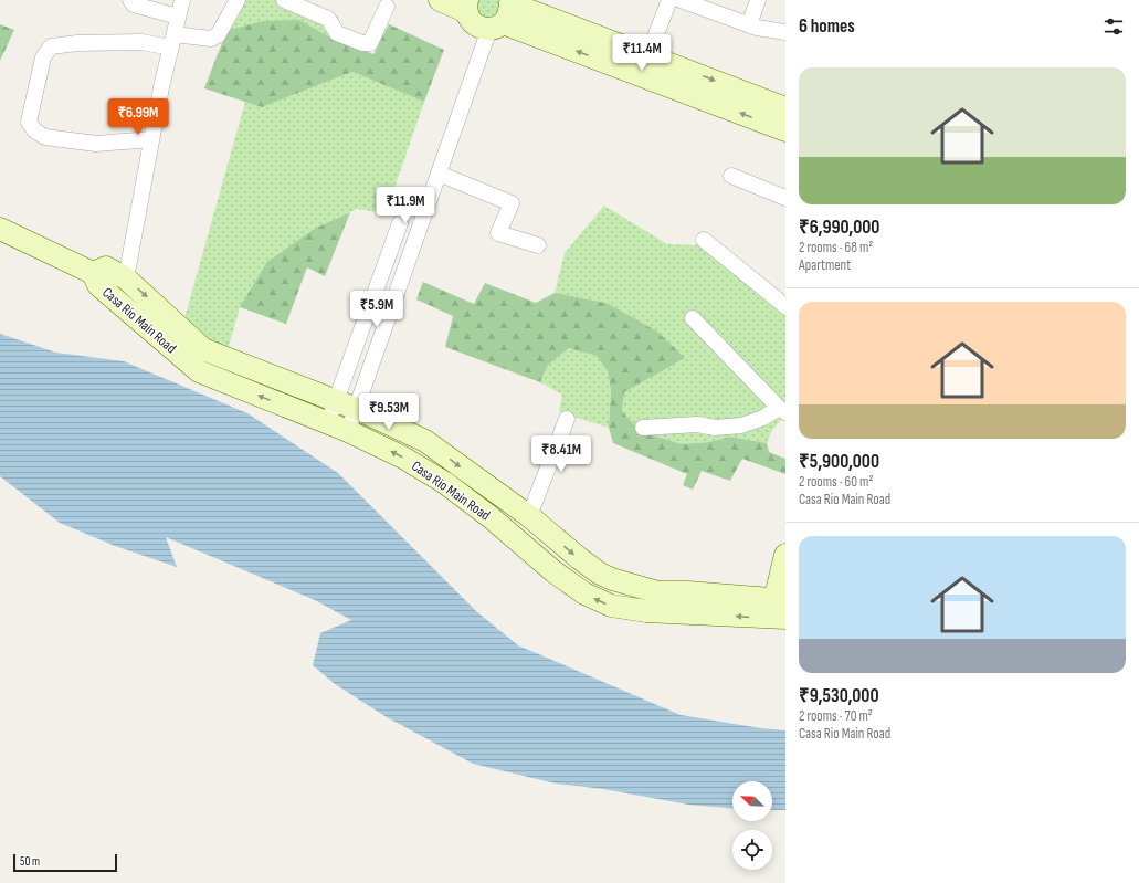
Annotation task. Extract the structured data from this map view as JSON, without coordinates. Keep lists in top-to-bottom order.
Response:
{
  "streets": {
    "street": ["Casa Rio Main Road"]
  },
  "scale_bar": "50 m",
  "north": "top left",
  "page": {
    "heading": "6 homes",
    "price": [
      "₹11.4M",
      "₹6.99M",
      "₹11.9M",
      "₹5.9M",
      "₹9.53M",
      "₹8.41M"
    ],
    "list": [
      {
        "name": "₹6,990,000",
        "note": "2 rooms · 68 m² · Apartment"
      },
      {
        "name": "₹5,900,000",
        "note": "2 rooms · 60 m² · Casa Rio Main Road"
      },
      {
        "name": "₹9,530,000",
        "note": "2 rooms · 70 m² · Casa Rio Main Road"
      }
    ],
    "scale": "50 m"
  }
}
